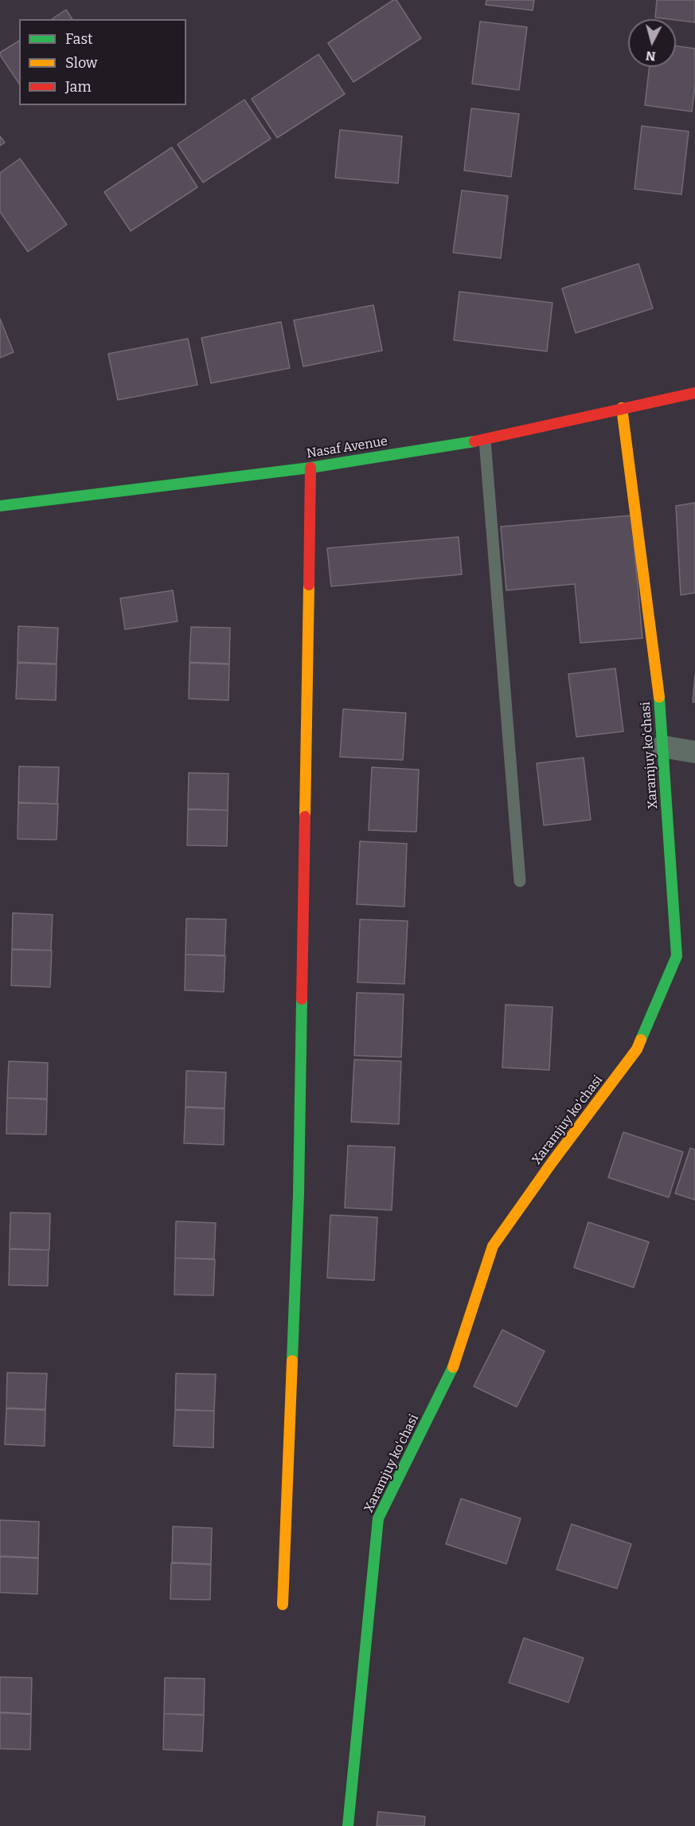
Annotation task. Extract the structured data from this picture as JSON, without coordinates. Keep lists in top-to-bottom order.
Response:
{
  "streets": {
    "street": ["Nasaf Avenue", "Xaramjuy ko'chasi"]
  },
  "crossings": [
    ["Nasaf Avenue", "Xaramjuy ko'chasi"]
  ],
  "legend": ["Fast", "Slow", "Jam"],
  "north": "bottom"
}
